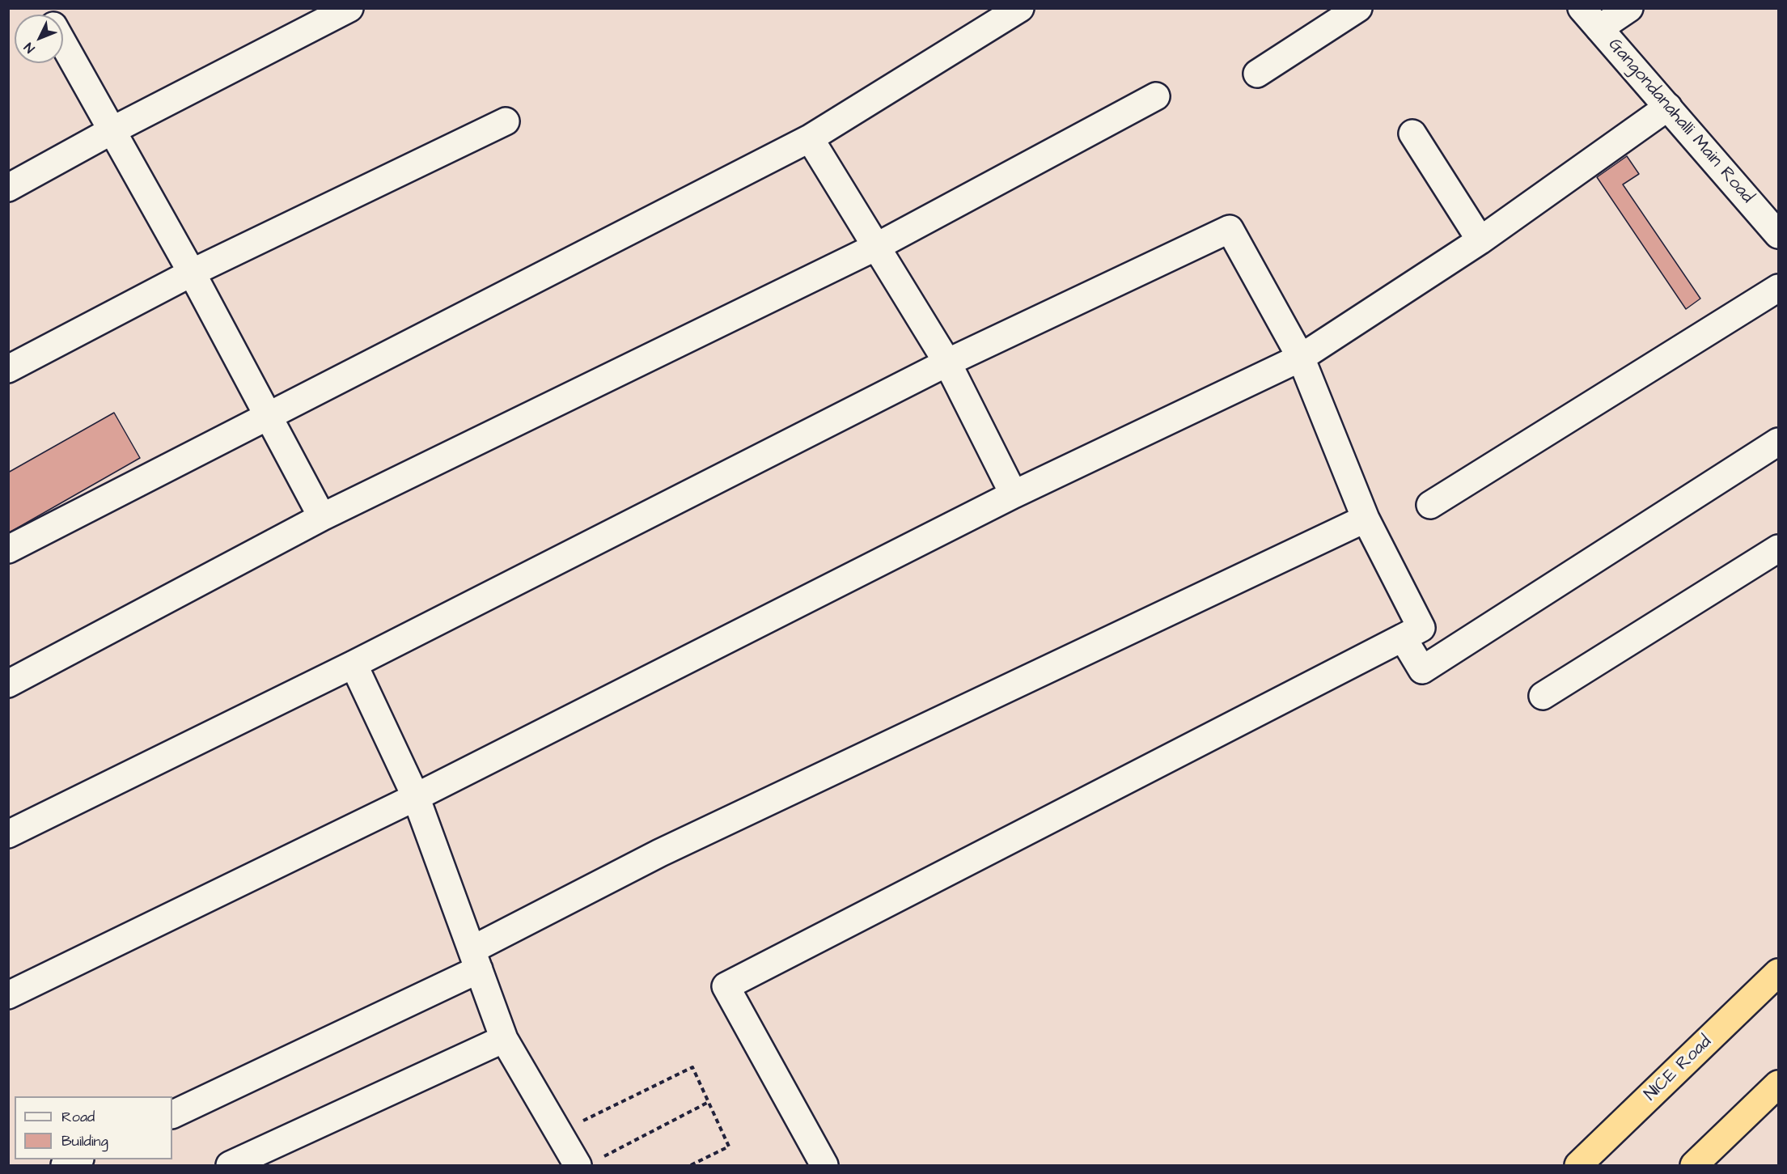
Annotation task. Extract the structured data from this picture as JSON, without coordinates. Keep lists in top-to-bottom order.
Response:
{
  "streets": {
    "highway": ["NICE Road"],
    "street": ["Gangondanahalli Main Road"]
  },
  "legend": ["Road", "Building"],
  "north": "bottom left"
}
